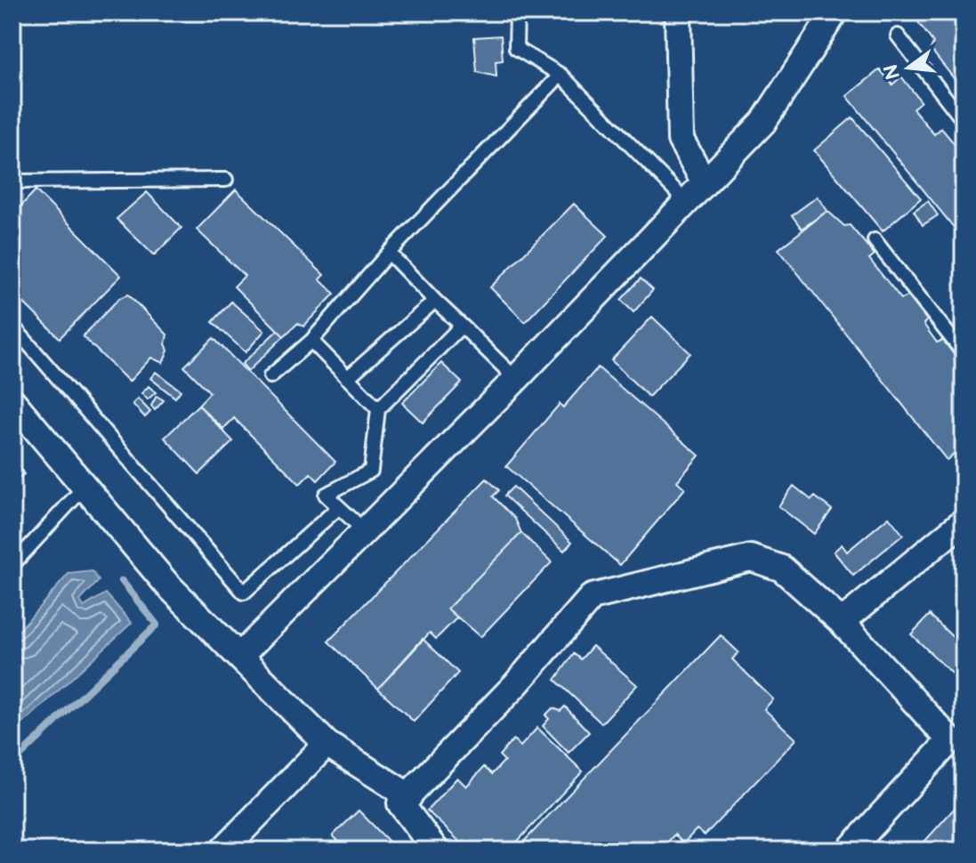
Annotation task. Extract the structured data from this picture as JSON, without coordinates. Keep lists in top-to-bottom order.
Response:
{
  "north": "left"
}
